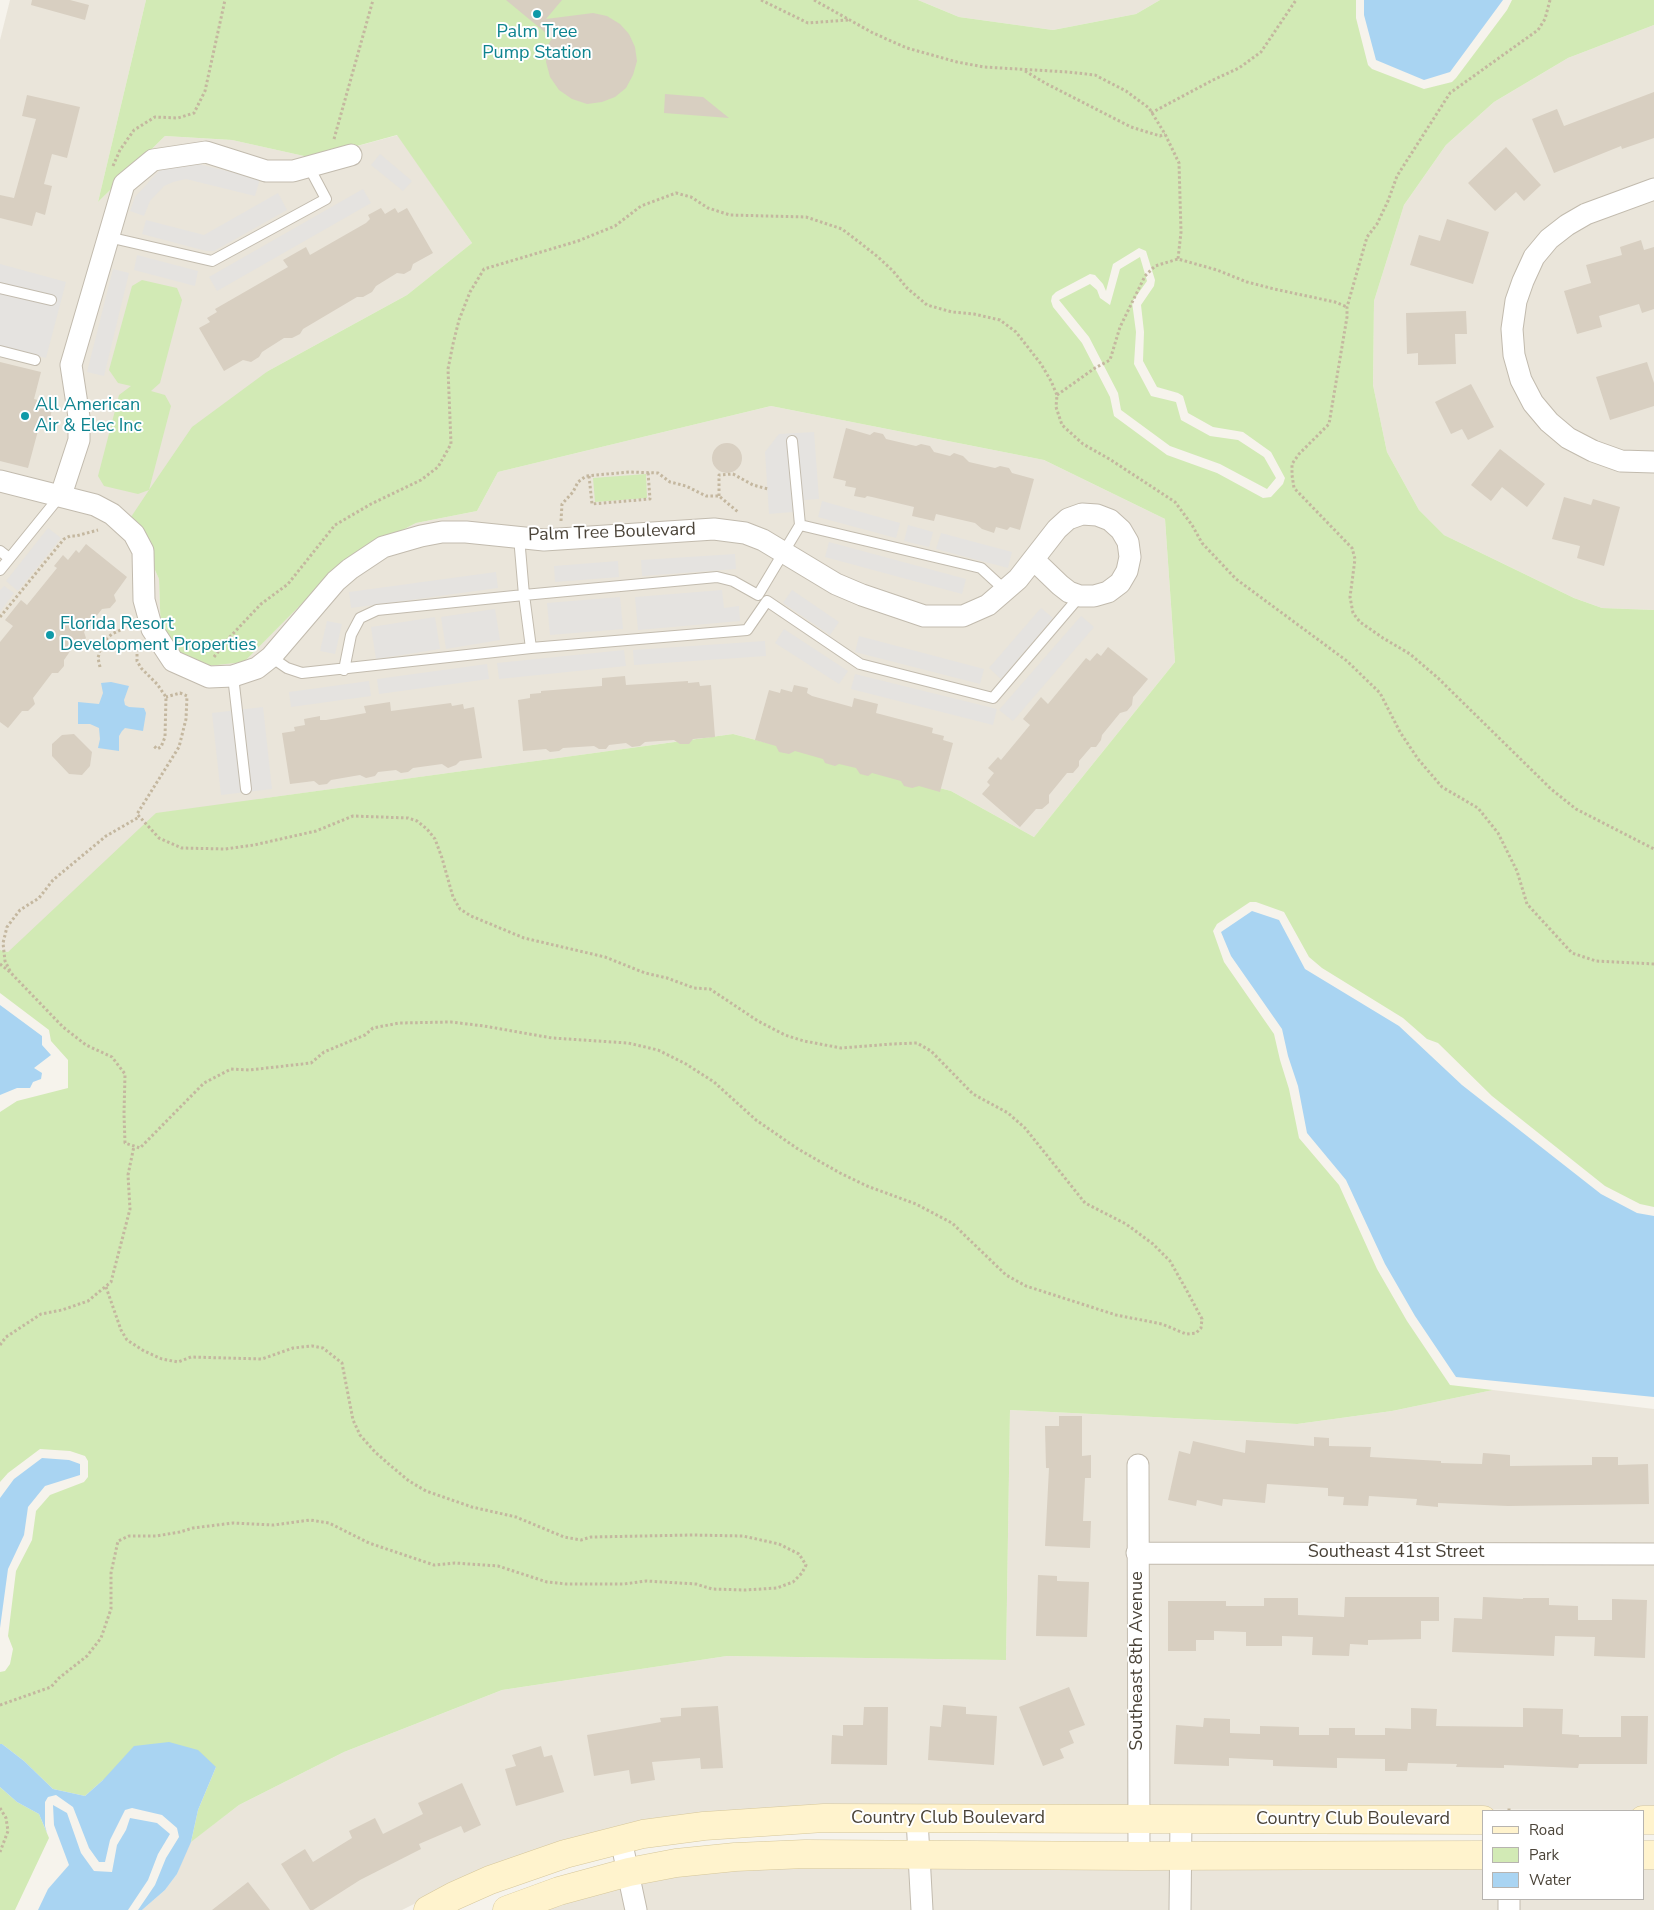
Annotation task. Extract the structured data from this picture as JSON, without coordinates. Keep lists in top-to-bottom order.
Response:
{
  "streets": {
    "main road": ["Country Club Boulevard"],
    "street": ["Palm Tree Boulevard", "Southeast 41st Street", "Southeast 8th Avenue"]
  },
  "crossings": [
    ["Southeast 41st Street", "Southeast 8th Avenue"],
    ["Southeast 8th Avenue", "Country Club Boulevard"]
  ],
  "places": ["Palm Tree Pump Station", "All American Air & Elec Inc", "Florida Resort Development Properties"],
  "legend": ["Road", "Park", "Water"]
}
